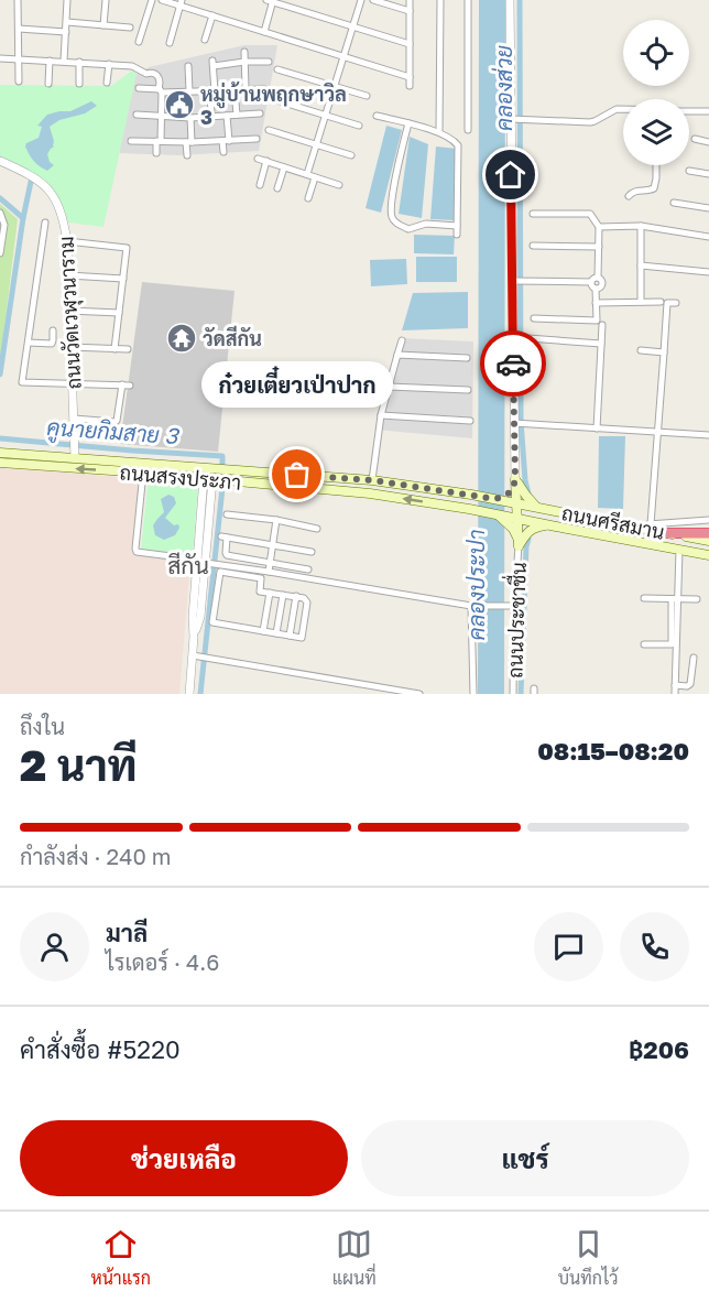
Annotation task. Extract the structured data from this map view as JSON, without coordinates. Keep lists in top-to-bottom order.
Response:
{
  "streets": {
    "main road": ["ถนนสรงประภา", "ถนนศรีสมาน"],
    "street": ["ถนนวัดเวฬุวนาราม", "ถนนประชาชื่น"]
  },
  "crossings": [
    ["ถนนวัดเวฬุวนาราม", "ถนนสรงประภา"],
    ["ถนนสรงประภา", "ถนนศรีสมาน"]
  ],
  "districts": ["สีกัน"],
  "water": ["คลองส่วย", "คูนายกิมสาย 3", "คลองประปา"],
  "places": {
    "public building": ["หมู่บ้านพฤกษาวิล 3"],
    "temple": ["วัดสีกัน"],
    "other": ["ก๋วยเตี๋ยวเป่าปาก"]
  },
  "page": {
    "bubble": "ก๋วยเตี๋ยวเป่าปาก",
    "heading": ["2 นาที", "ถึงใน", "08:15–08:20"],
    "panel": [
      "มาลี",
      "ไรเดอร์ · 4.6",
      "คำสั่งซื้อ #5220",
      "฿206"
    ],
    "bar": "กำลังส่ง · 240 m",
    "buttons": ["ช่วยเหลือ", "แชร์"],
    "tabs": ["หน้าแรก", "แผนที่", "บันทึกไว้"]
  }
}
